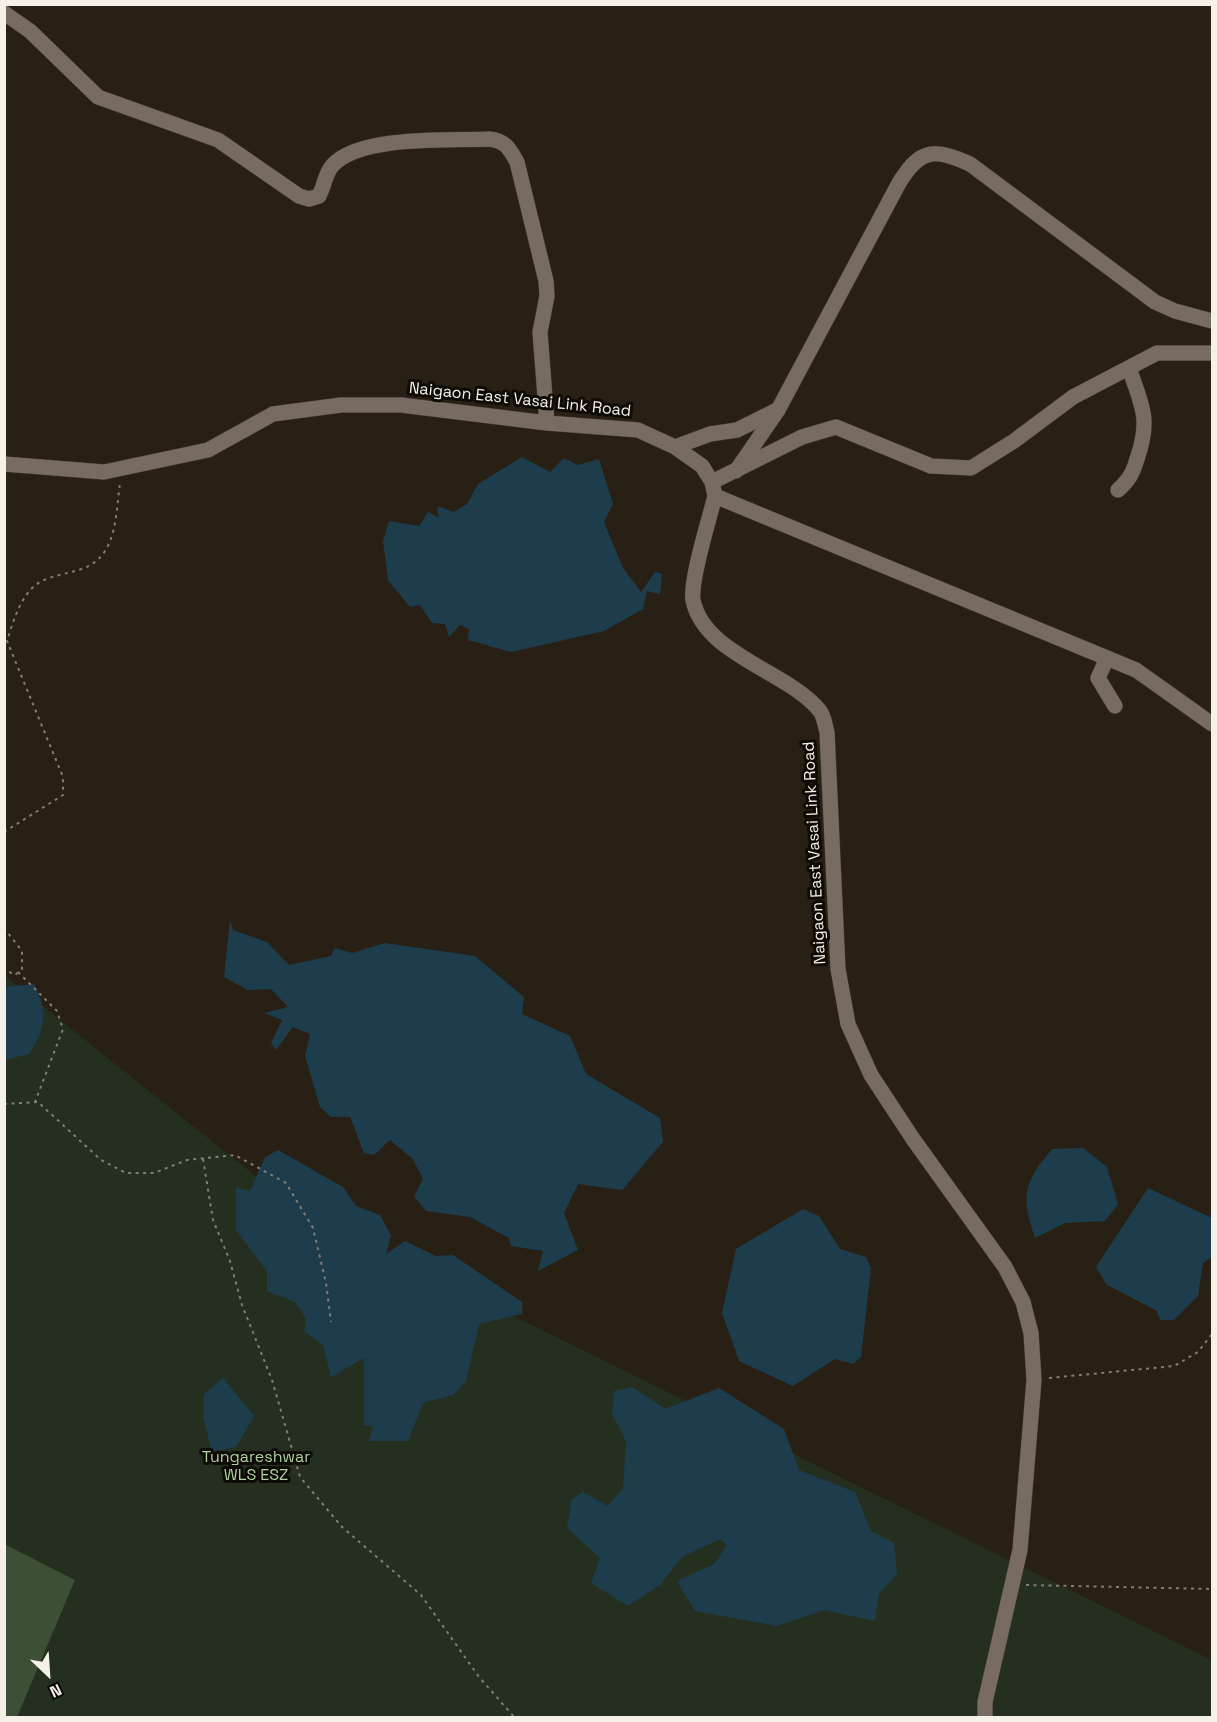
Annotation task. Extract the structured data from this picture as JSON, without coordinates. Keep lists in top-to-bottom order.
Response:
{
  "streets": {
    "street": ["Naigaon East Vasai Link Road"]
  },
  "parks": ["Tungareshwar WLS ESZ"],
  "north": "bottom right"
}
